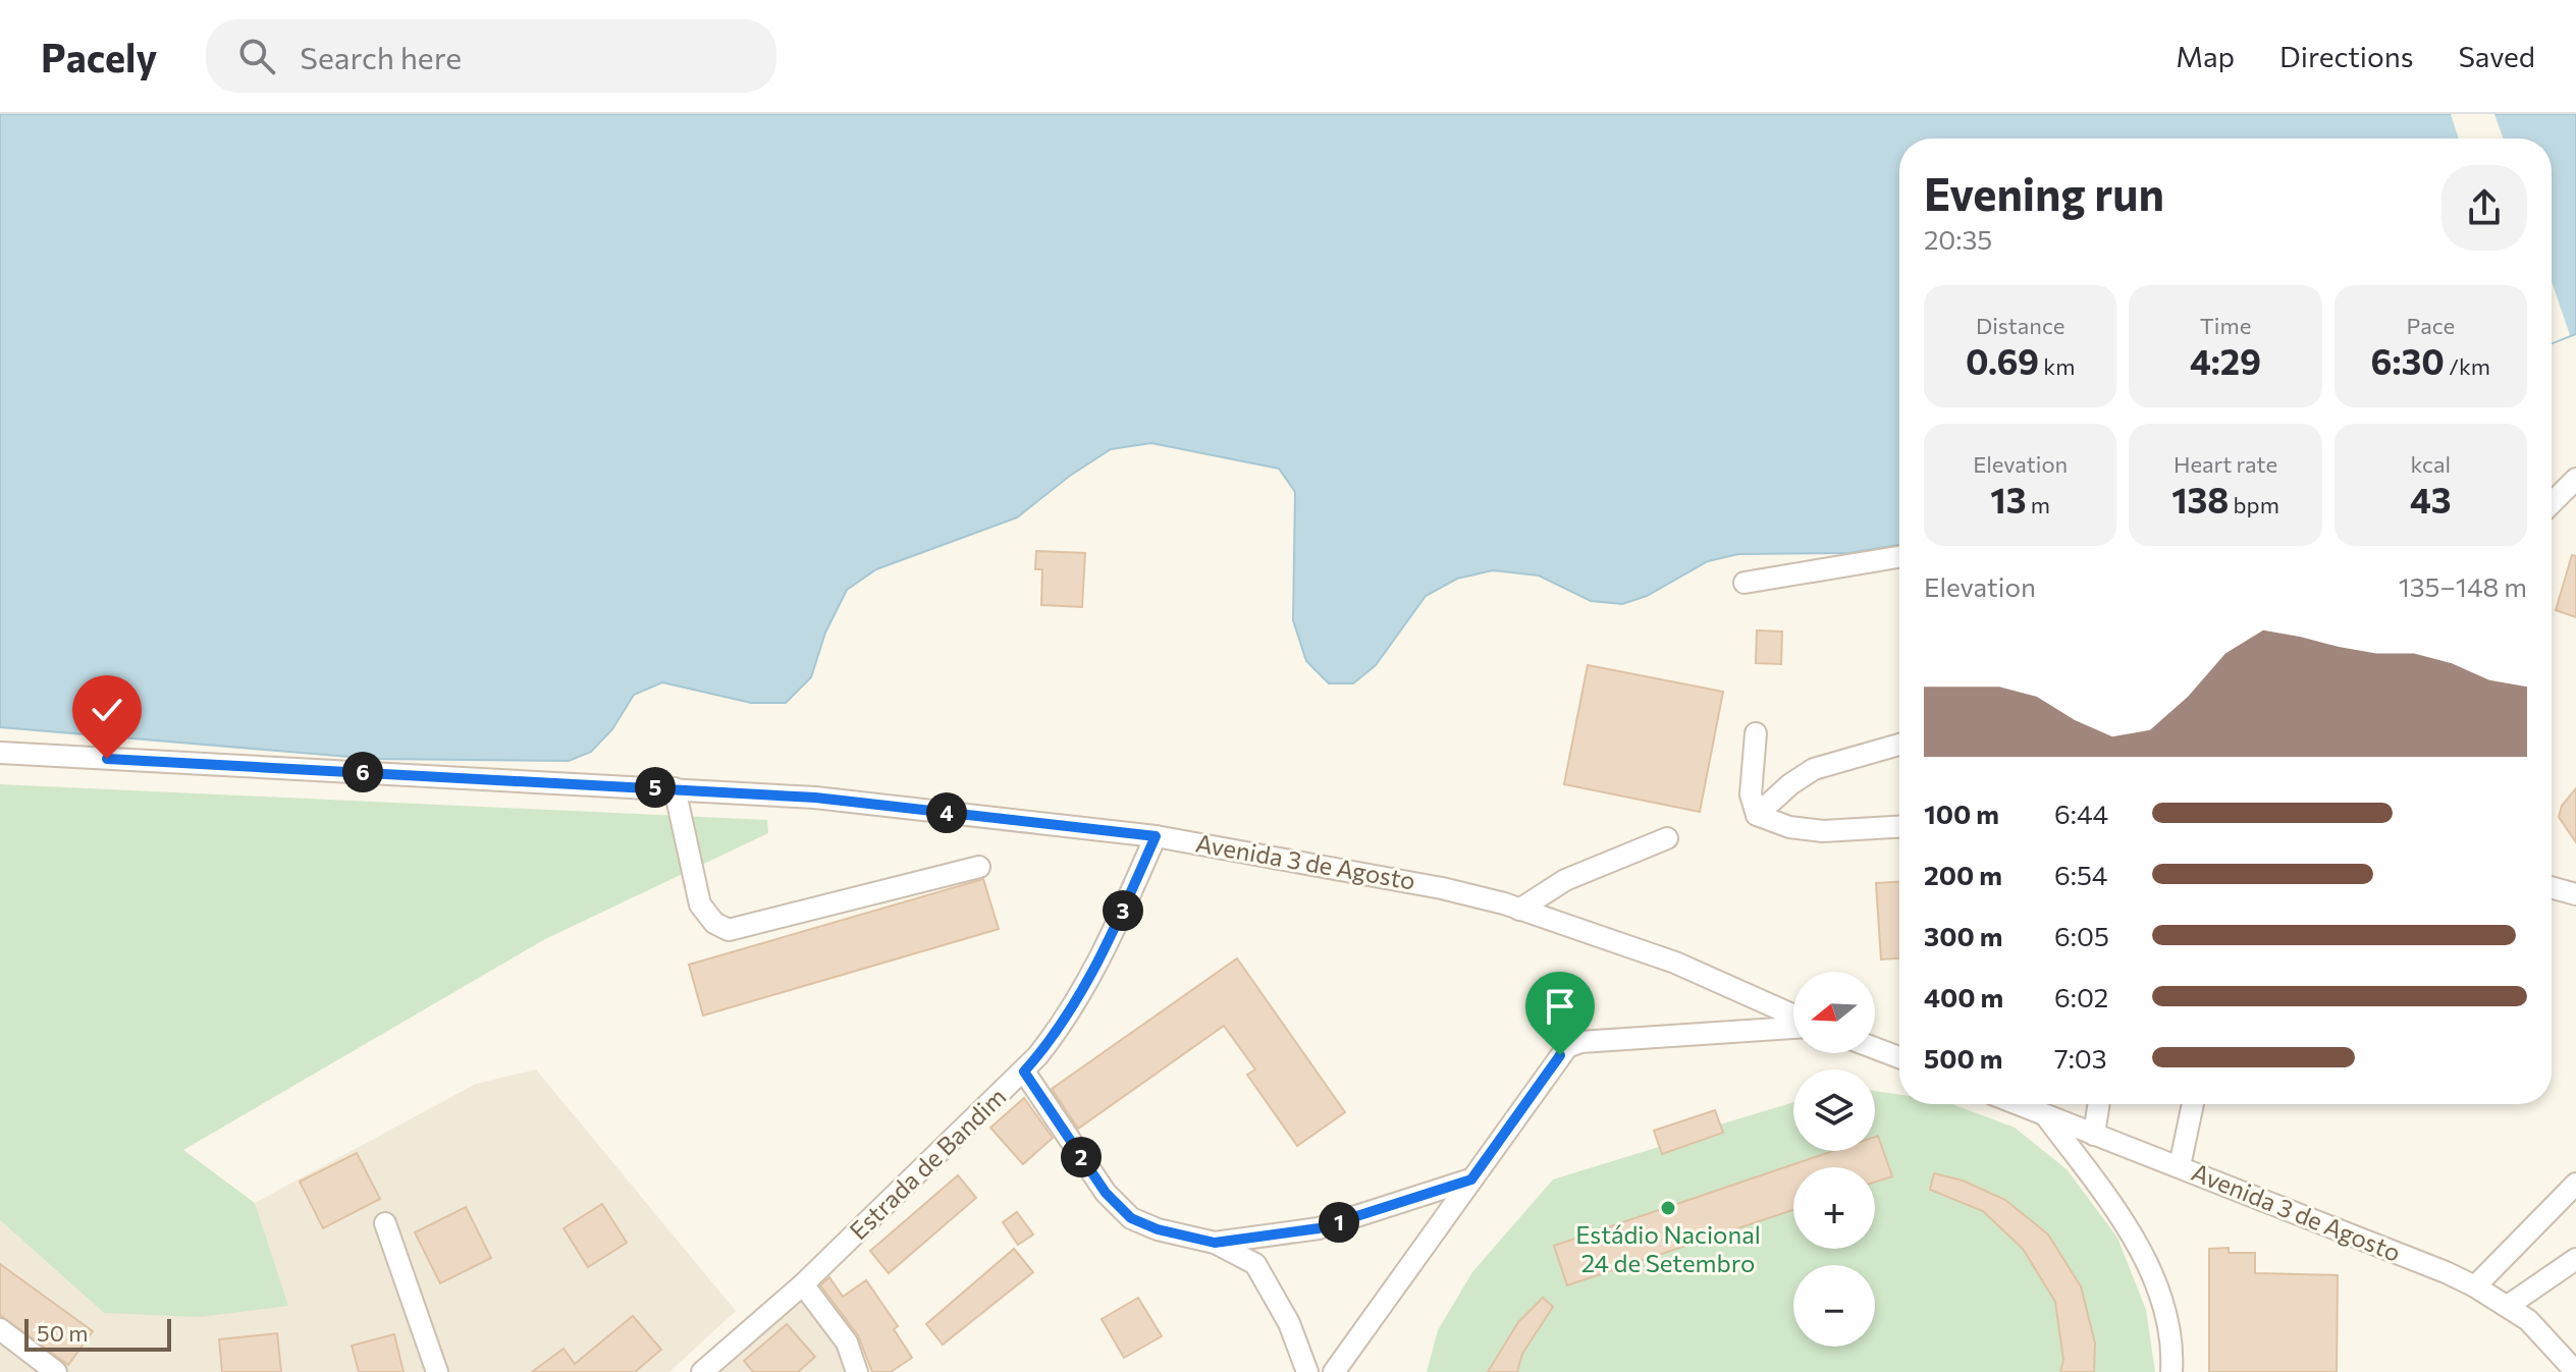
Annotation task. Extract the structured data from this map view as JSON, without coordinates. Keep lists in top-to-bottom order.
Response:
{
  "streets": {
    "street": ["Avenida 3 de Agosto", "Estrada de Bandim"]
  },
  "crossings": [
    ["Avenida 3 de Agosto", "Estrada de Bandim"]
  ],
  "places": ["Estádio Nacional 24 de Setembro"],
  "scale_bar": "50 m",
  "north": "left",
  "page": {
    "header": "Pacely",
    "search": "Search here",
    "nav": ["Map", "Directions", "Saved"],
    "heading": ["Evening run", "20:35"],
    "stats": [
      ["Distance", "0.69 km"],
      ["Time", "4:29"],
      ["Pace", "6:30 /km"],
      ["Elevation", "13 m"],
      ["Heart rate", "138 bpm"],
      ["kcal", "43"]
    ],
    "chart": ["Elevation", "135–148 m"],
    "pins": [
      "6",
      "5",
      "4",
      "3",
      "2",
      "1"
    ],
    "list": [
      {
        "name": "100 m",
        "note": "6:44"
      },
      {
        "name": "200 m",
        "note": "6:54"
      },
      {
        "name": "300 m",
        "note": "6:05"
      },
      {
        "name": "400 m",
        "note": "6:02"
      },
      {
        "name": "500 m",
        "note": "7:03"
      }
    ],
    "map_buttons": ["+", "−"],
    "scale": "50 m"
  }
}
